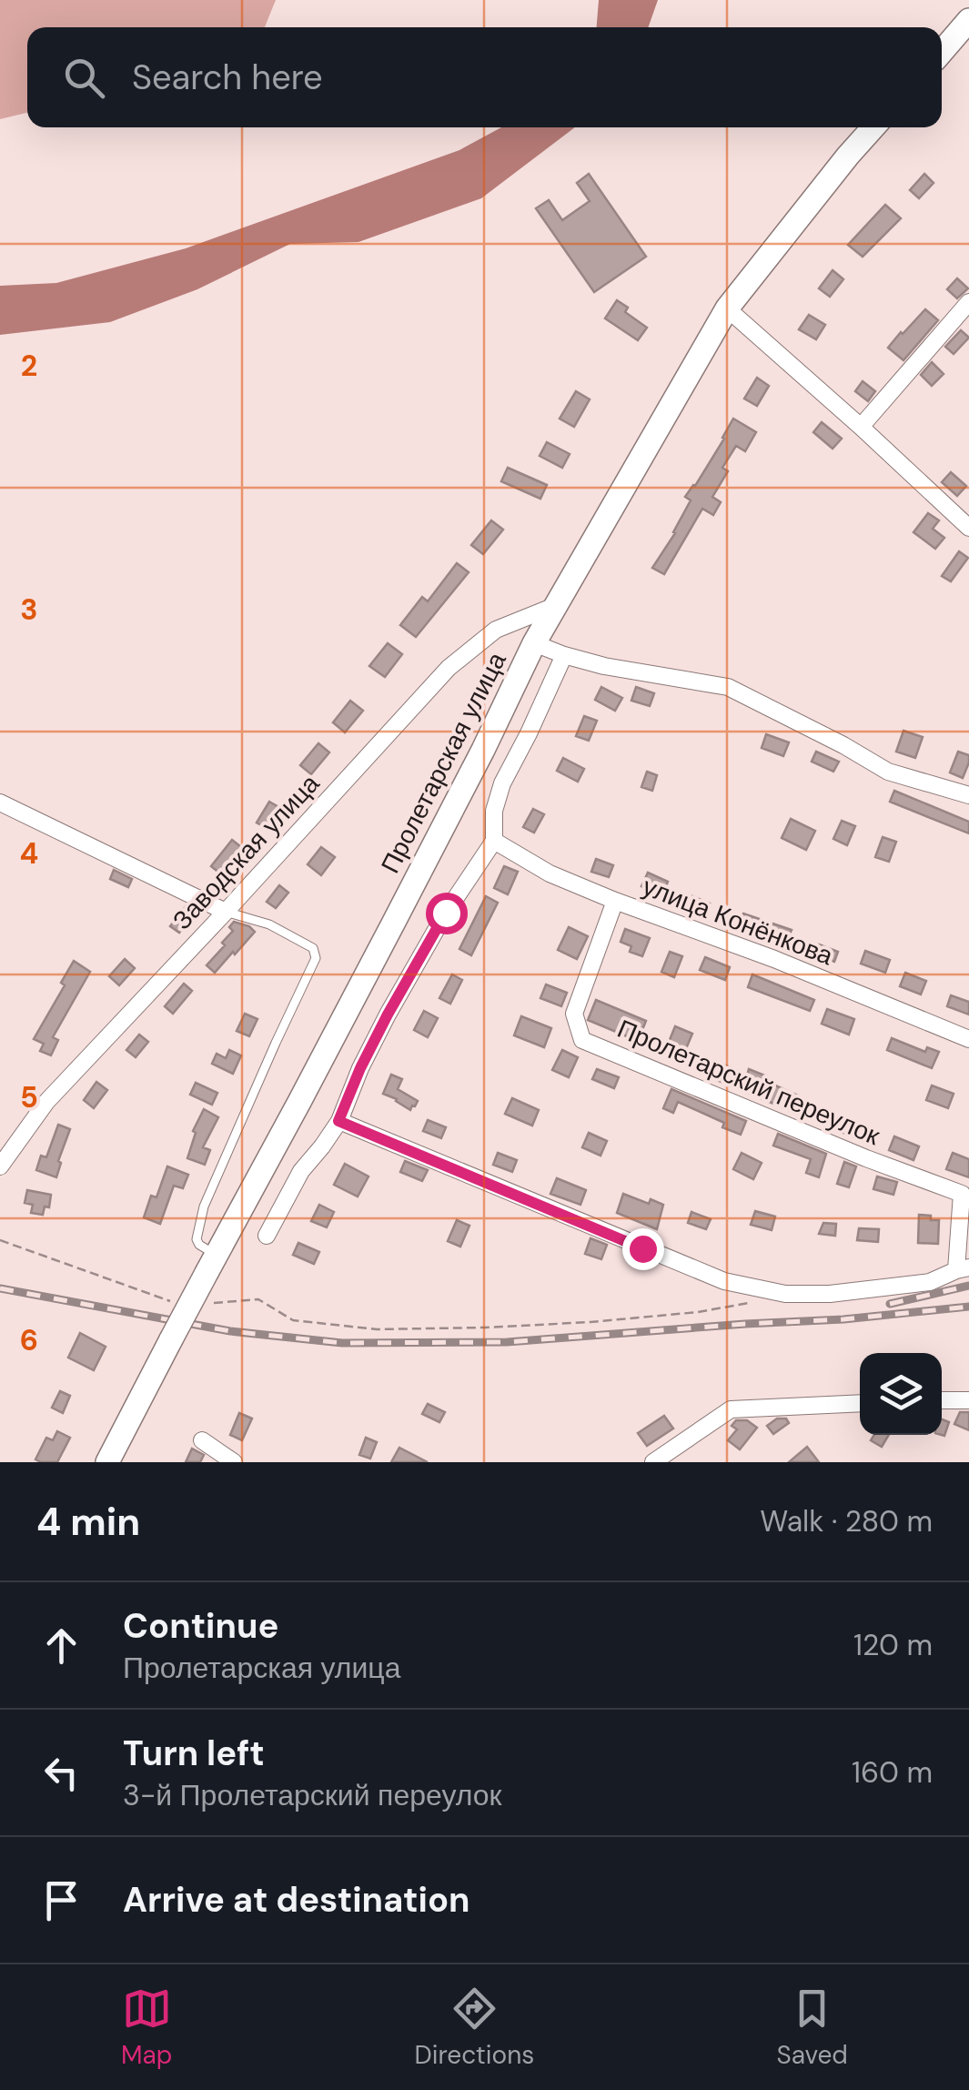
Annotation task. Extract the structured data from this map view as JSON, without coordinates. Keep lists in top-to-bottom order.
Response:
{
  "streets": {
    "main road": ["Пролетарская улица"],
    "street": ["Заводская улица", "улица Конёнкова", "Пролетарский переулок"]
  },
  "crossings": [
    ["Пролетарская улица", "Заводская улица"],
    ["улица Конёнкова", "Пролетарский переулок"]
  ],
  "page": {
    "search": "Search here",
    "heading": ["4 min", "Walk · 280 m"],
    "list": [
      ["Continue", "Пролетарская улица", "120 m"],
      ["Turn left", "3-й Пролетарский переулок", "160 m"],
      "Arrive at destination"
    ],
    "nav": ["Map", "Directions", "Saved"]
  },
  "grid": {
    "rows": [
      "2",
      "3",
      "4",
      "5",
      "6"
    ]
  }
}
